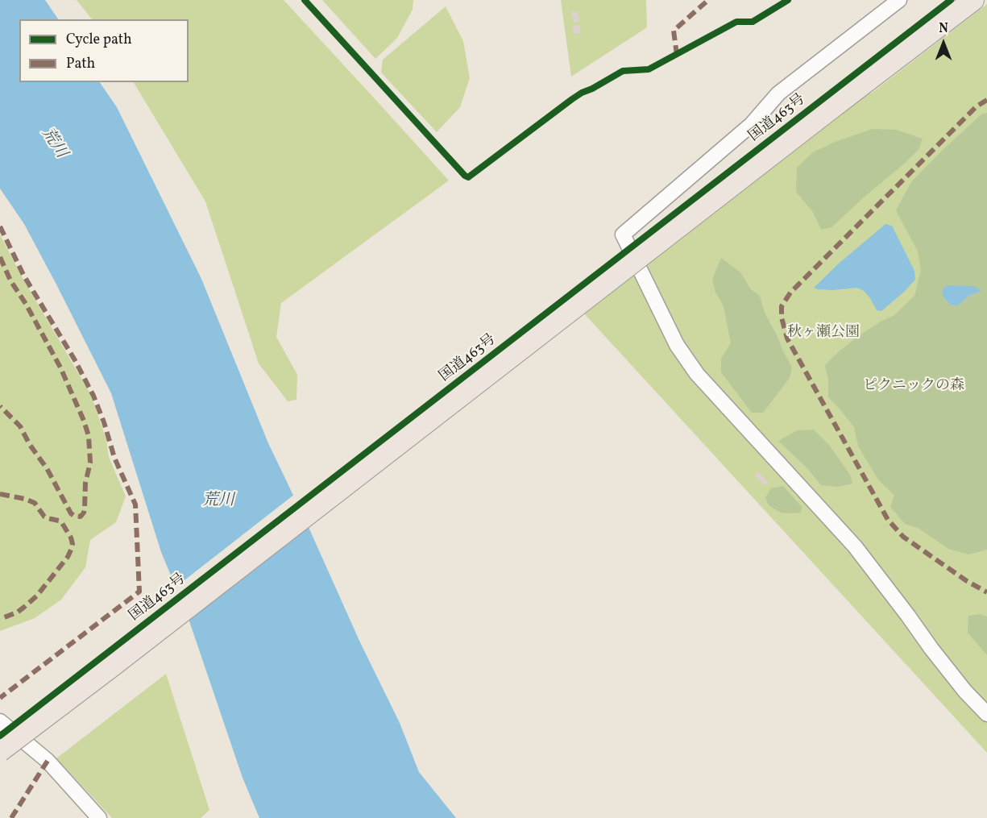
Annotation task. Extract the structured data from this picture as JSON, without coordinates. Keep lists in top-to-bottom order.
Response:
{
  "streets": {
    "highway": ["国道463号"]
  },
  "water": ["荒川"],
  "parks": ["秋ヶ瀬公園", "ピクニックの森"],
  "legend": ["Cycle path", "Path"],
  "north": "top"
}
